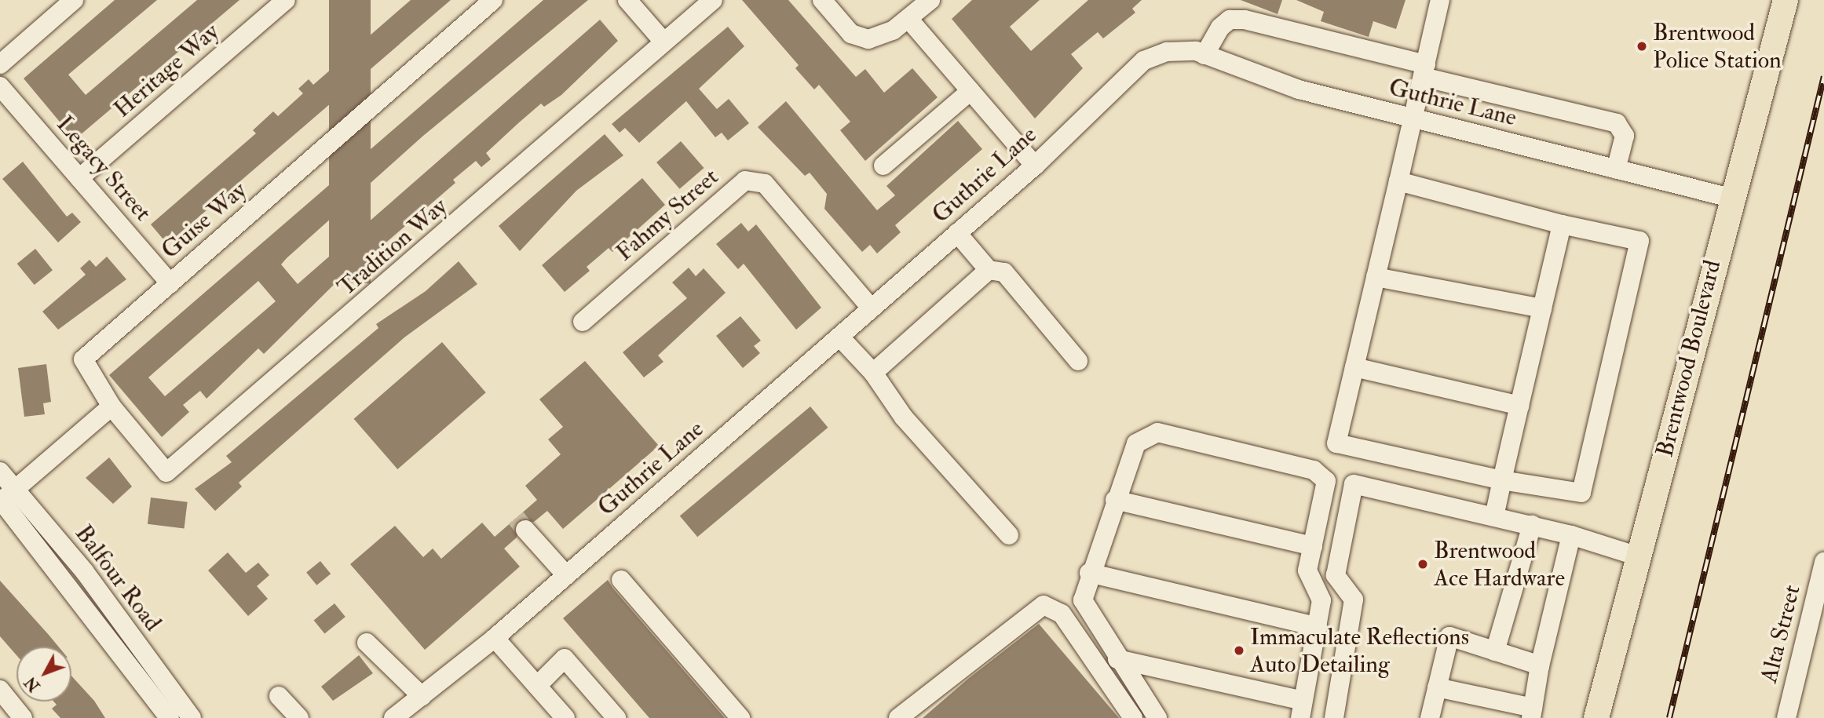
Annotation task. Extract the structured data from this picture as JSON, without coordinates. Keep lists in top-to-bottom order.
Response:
{
  "streets": {
    "main road": ["Brentwood Boulevard"],
    "street": [
      "Heritage Way",
      "Guthrie Lane",
      "Legacy Street",
      "Fahmy Street",
      "Guise Way",
      "Tradition Way",
      "Balfour Road",
      "Alta Street"
    ]
  },
  "crossings": [
    ["Heritage Way", "Legacy Street"],
    ["Guthrie Lane", "Fahmy Street"],
    ["Guthrie Lane", "Brentwood Boulevard"],
    ["Legacy Street", "Guise Way"],
    ["Guise Way", "Tradition Way"]
  ],
  "places": ["Brentwood Police Station", "Brentwood Ace Hardware", "Immaculate Reflections Auto Detailing"],
  "north": "bottom left"
}
